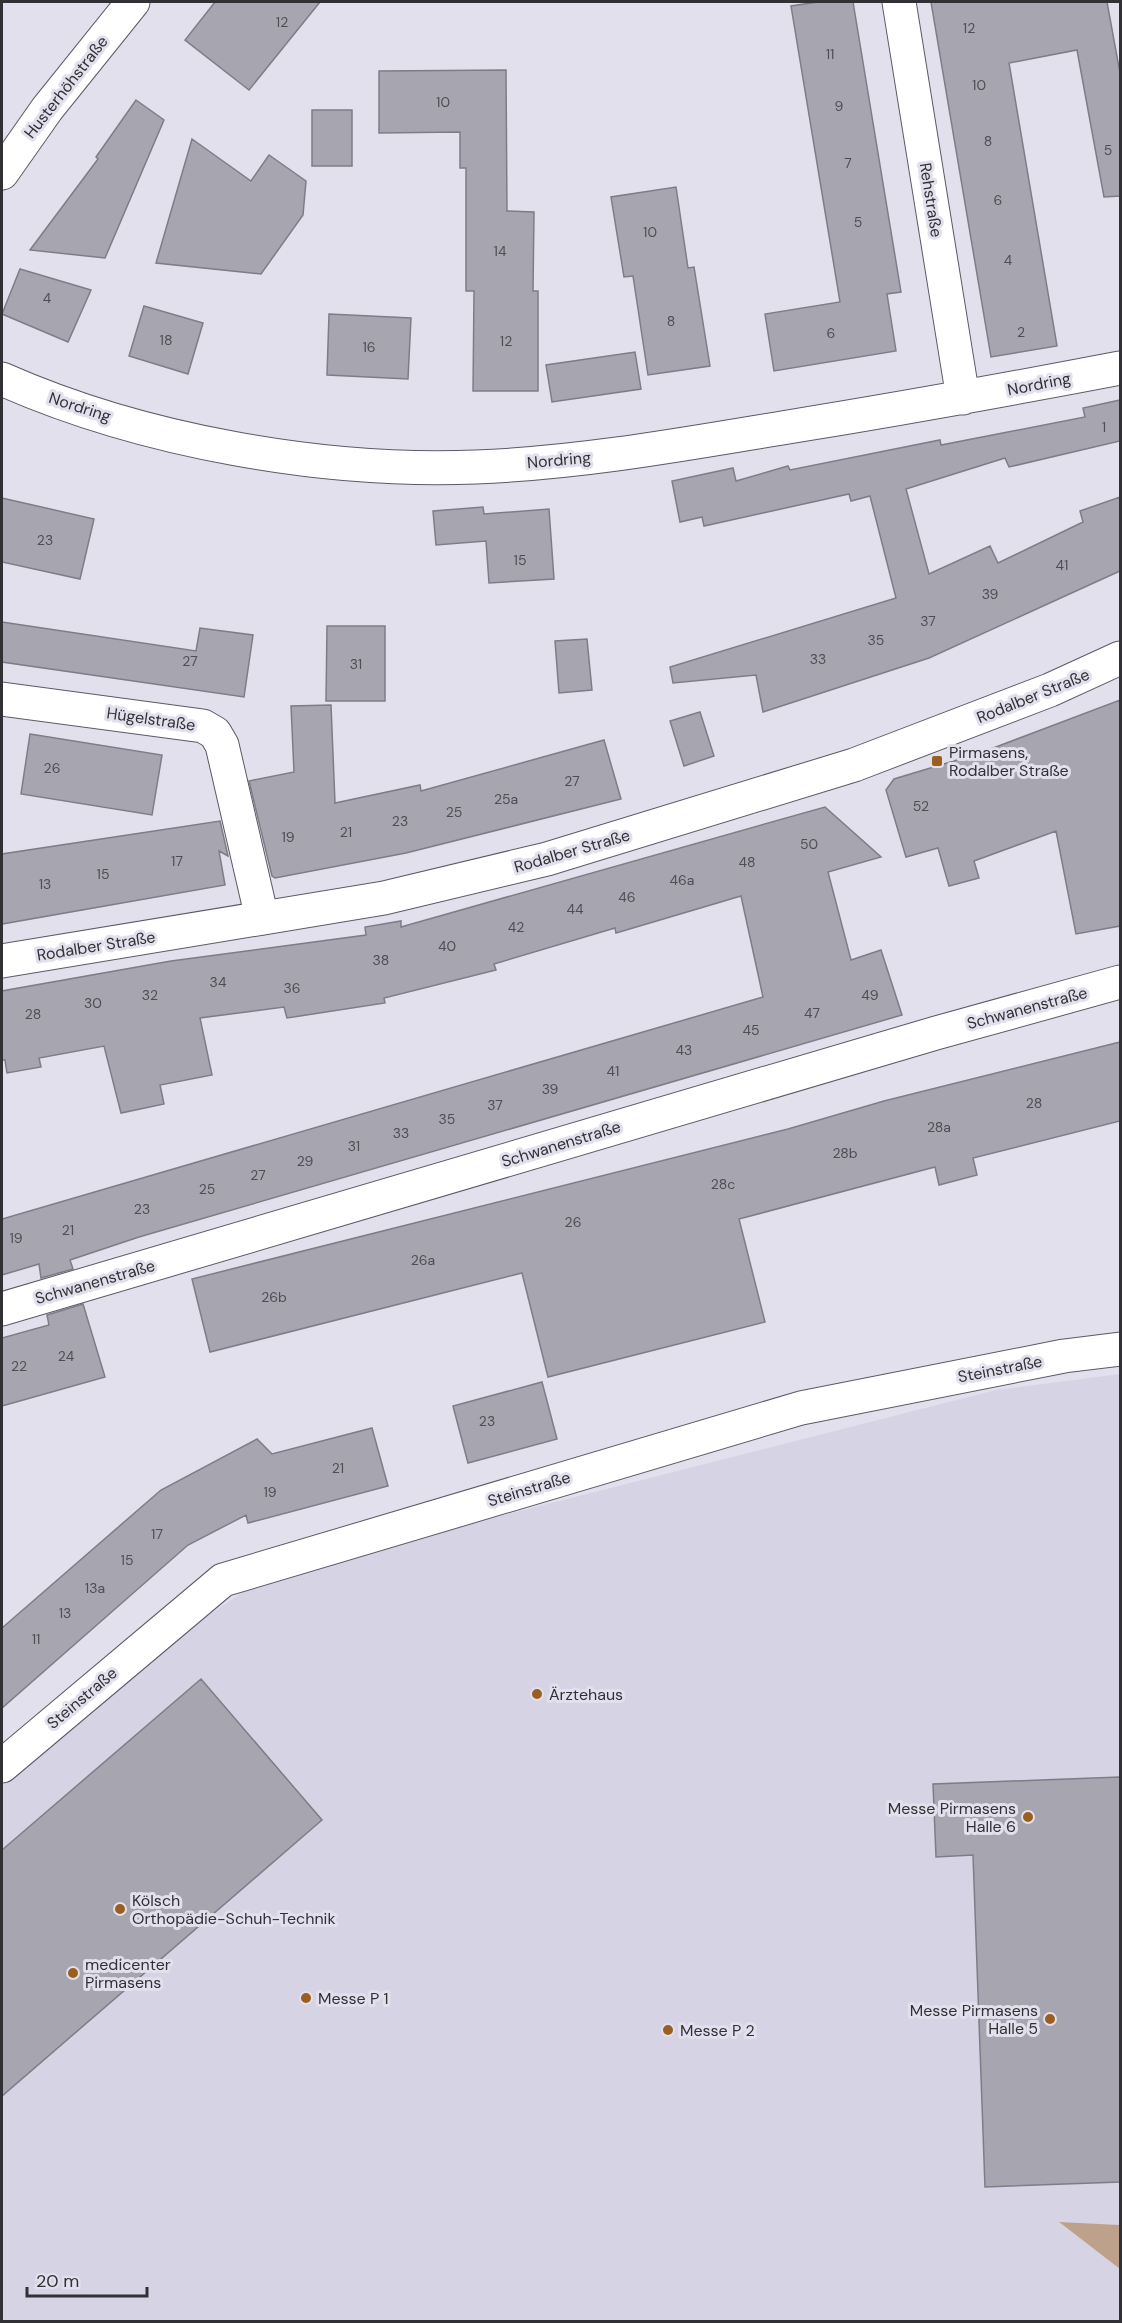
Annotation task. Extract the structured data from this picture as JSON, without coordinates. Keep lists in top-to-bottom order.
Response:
{
  "streets": {
    "street": [
      "Husterhöhstraße",
      "Rehstraße",
      "Nordring",
      "Rodalber Straße",
      "Hügelstraße",
      "Schwanenstraße",
      "Steinstraße"
    ]
  },
  "crossings": [
    ["Rehstraße", "Nordring"],
    ["Rodalber Straße", "Hügelstraße"]
  ],
  "places": {
    "transit": ["Pirmasens, Rodalber Straße"],
    "other": [
      "Ärztehaus",
      "Messe Pirmasens Halle 6",
      "Kölsch Orthopädie-Schuh-Technik",
      "medicenter Pirmasens",
      "Messe P 1",
      "Messe Pirmasens Halle 5",
      "Messe P 2"
    ]
  },
  "house_numbers": [
    "12",
    "12",
    "11",
    "10",
    "10",
    "9",
    "8",
    "5",
    "7",
    "6",
    "5",
    "10",
    "14",
    "4",
    "4",
    "8",
    "2",
    "6",
    "18",
    "12",
    "16",
    "1",
    "23",
    "15",
    "41",
    "39",
    "37",
    "35",
    "33",
    "27",
    "31",
    "26",
    "27",
    "25a",
    "52",
    "25",
    "23",
    "21",
    "19",
    "50",
    "17",
    "48",
    "15",
    "46a",
    "13",
    "46",
    "44",
    "42",
    "40",
    "38",
    "34",
    "36",
    "32",
    "49",
    "30",
    "47",
    "28",
    "45",
    "43",
    "41",
    "39",
    "28",
    "37",
    "35",
    "28a",
    "33",
    "31",
    "28b",
    "29",
    "27",
    "28c",
    "25",
    "23",
    "26",
    "21",
    "19",
    "26a",
    "26b",
    "24",
    "22",
    "23",
    "21",
    "19",
    "17",
    "15",
    "13a",
    "13",
    "11"
  ],
  "scale_bar": "20 m"
}
